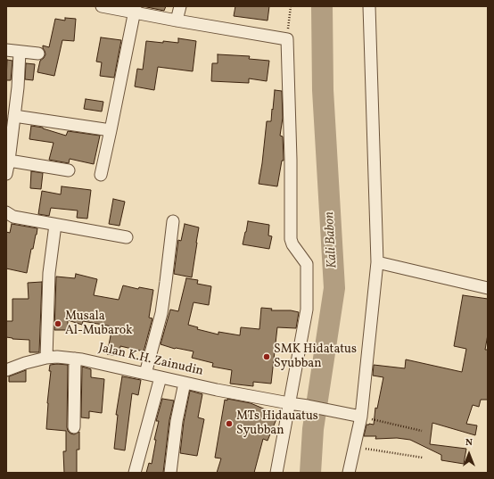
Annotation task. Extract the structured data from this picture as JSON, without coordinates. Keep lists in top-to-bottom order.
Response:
{
  "streets": {
    "street": ["Jalan K.H. Zainudin"]
  },
  "water": ["Kali Babon"],
  "places": ["Musala Al-Mubarok", "SMK Hidatatus Syubban", "MTs Hidauatus Syubban"],
  "north": "top"
}
